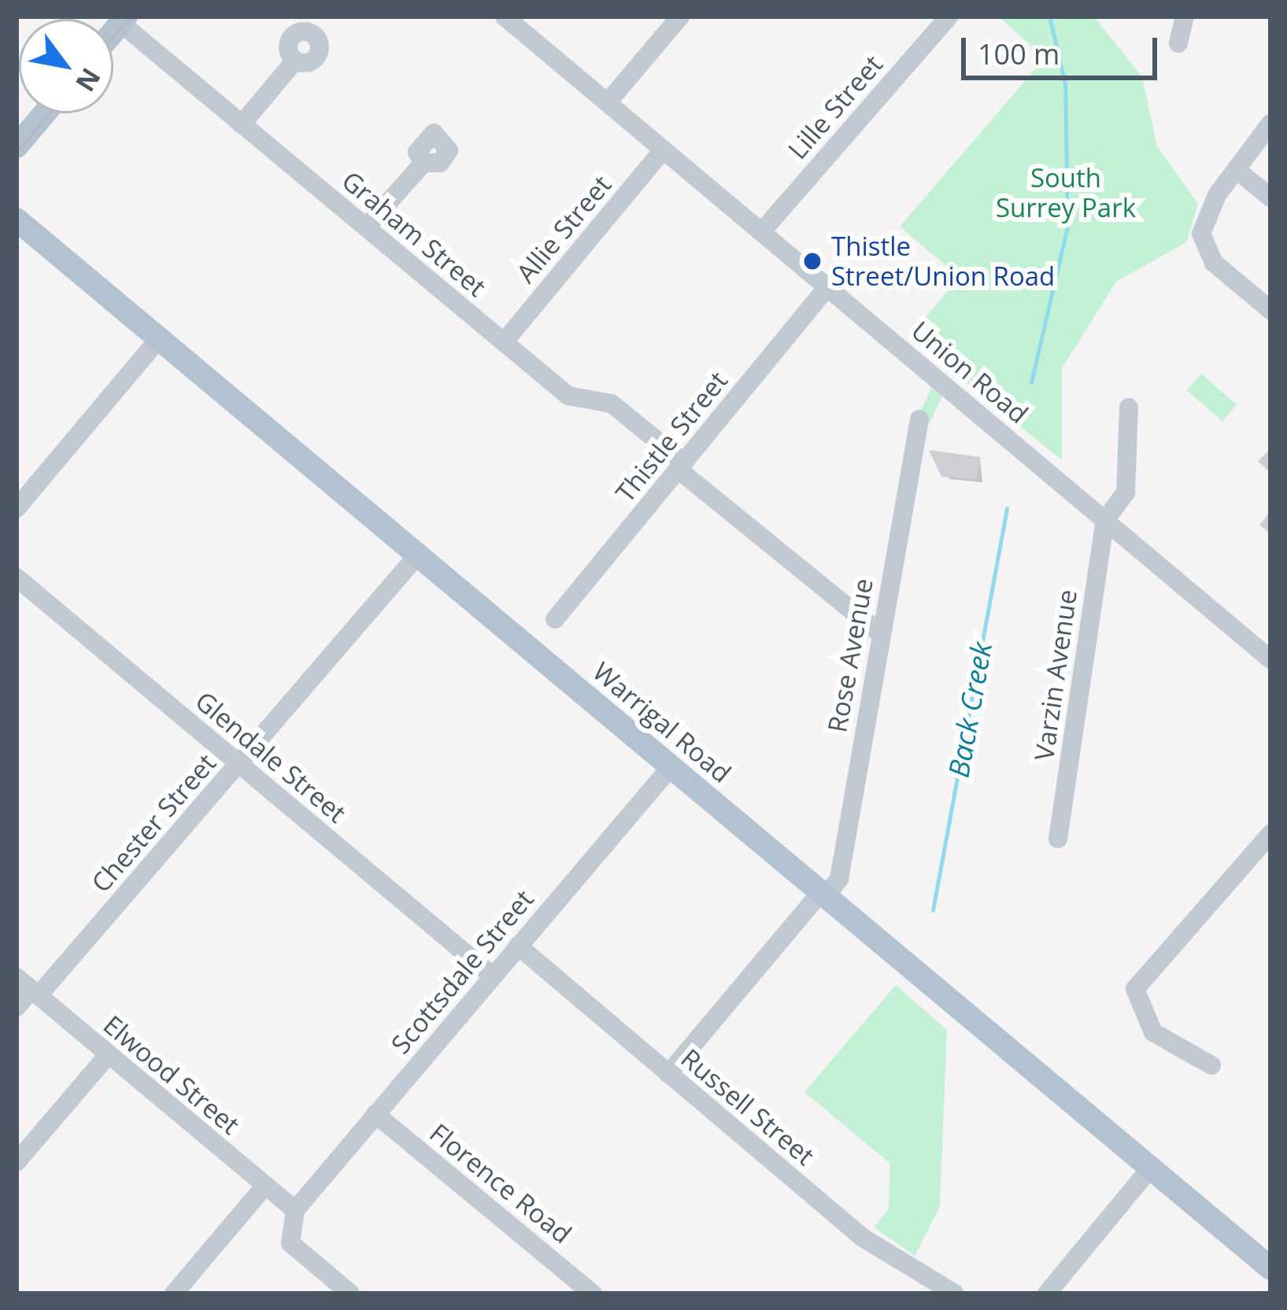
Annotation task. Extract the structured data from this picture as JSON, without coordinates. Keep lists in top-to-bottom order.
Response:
{
  "streets": {
    "main road": ["Warrigal Road"],
    "street": [
      "Lille Street",
      "Allie Street",
      "Graham Street",
      "Union Road",
      "Thistle Street",
      "Rose Avenue",
      "Varzin Avenue",
      "Glendale Street",
      "Chester Street",
      "Scottsdale Street",
      "Elwood Street",
      "Russell Street",
      "Florence Road"
    ]
  },
  "crossings": [
    ["Lille Street", "Union Road"],
    ["Allie Street", "Graham Street"],
    ["Allie Street", "Union Road"],
    ["Graham Street", "Thistle Street"],
    ["Graham Street", "Rose Avenue"],
    ["Union Road", "Thistle Street"],
    ["Union Road", "Varzin Avenue"],
    ["Rose Avenue", "Warrigal Road"],
    ["Rose Avenue", "Russell Street"],
    ["Warrigal Road", "Chester Street"],
    ["Warrigal Road", "Scottsdale Street"],
    ["Glendale Street", "Chester Street"],
    ["Glendale Street", "Scottsdale Street"],
    ["Chester Street", "Elwood Street"],
    ["Scottsdale Street", "Elwood Street"],
    ["Scottsdale Street", "Russell Street"],
    ["Scottsdale Street", "Florence Road"]
  ],
  "water": ["Back Creek"],
  "parks": ["South Surrey Park"],
  "places": ["Thistle Street/Union Road"],
  "scale_bar": "100 m",
  "north": "bottom right"
}
